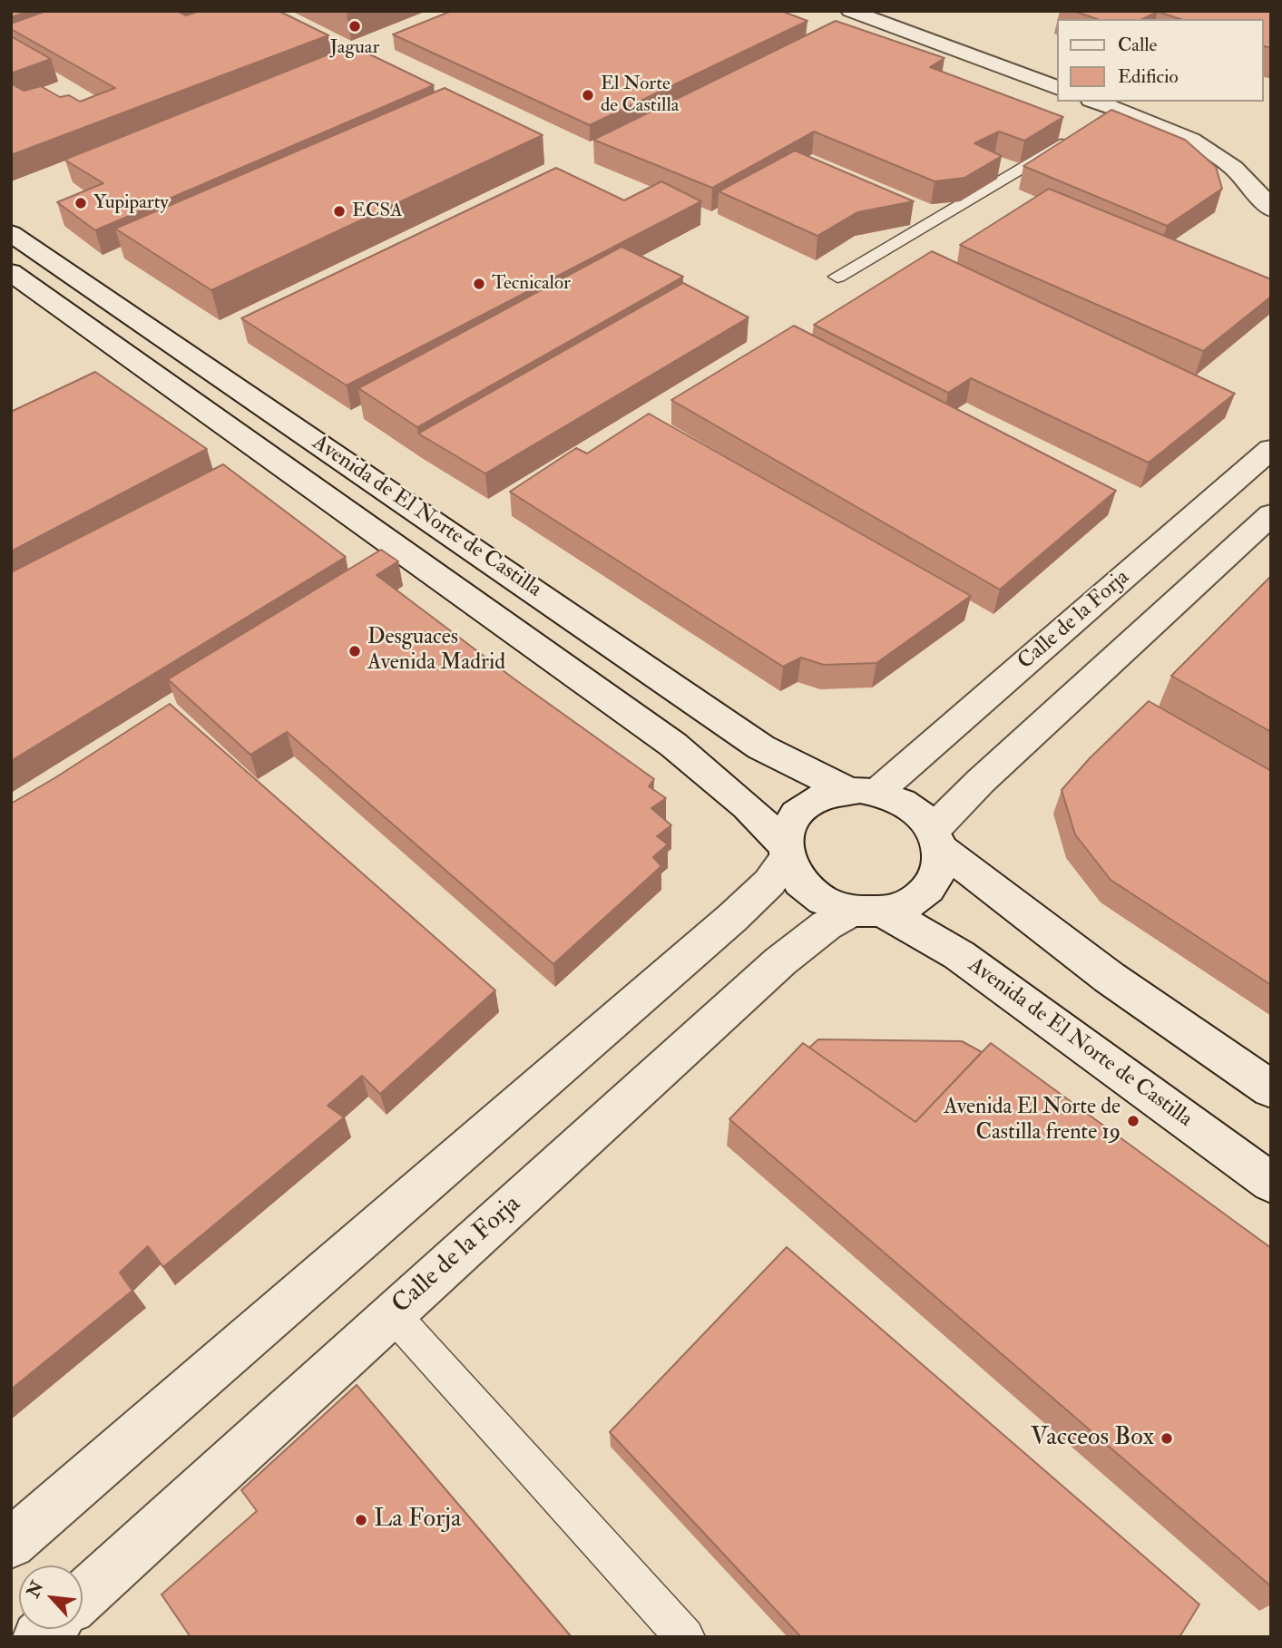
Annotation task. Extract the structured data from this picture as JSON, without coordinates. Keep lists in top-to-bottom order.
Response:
{
  "streets": {
    "street": ["Avenida de El Norte de Castilla", "Calle de la Forja"]
  },
  "crossings": [
    ["Avenida de El Norte de Castilla", "Calle de la Forja"]
  ],
  "places": [
    "Jaguar",
    "El Norte de Castilla",
    "Yupiparty",
    "ECSA",
    "Tecnicalor",
    "Desguaces Avenida Madrid",
    "Avenida El Norte de Castilla frente 19",
    "Vacceos Box",
    "La Forja"
  ],
  "legend": ["Calle", "Edificio"],
  "north": "top left"
}
